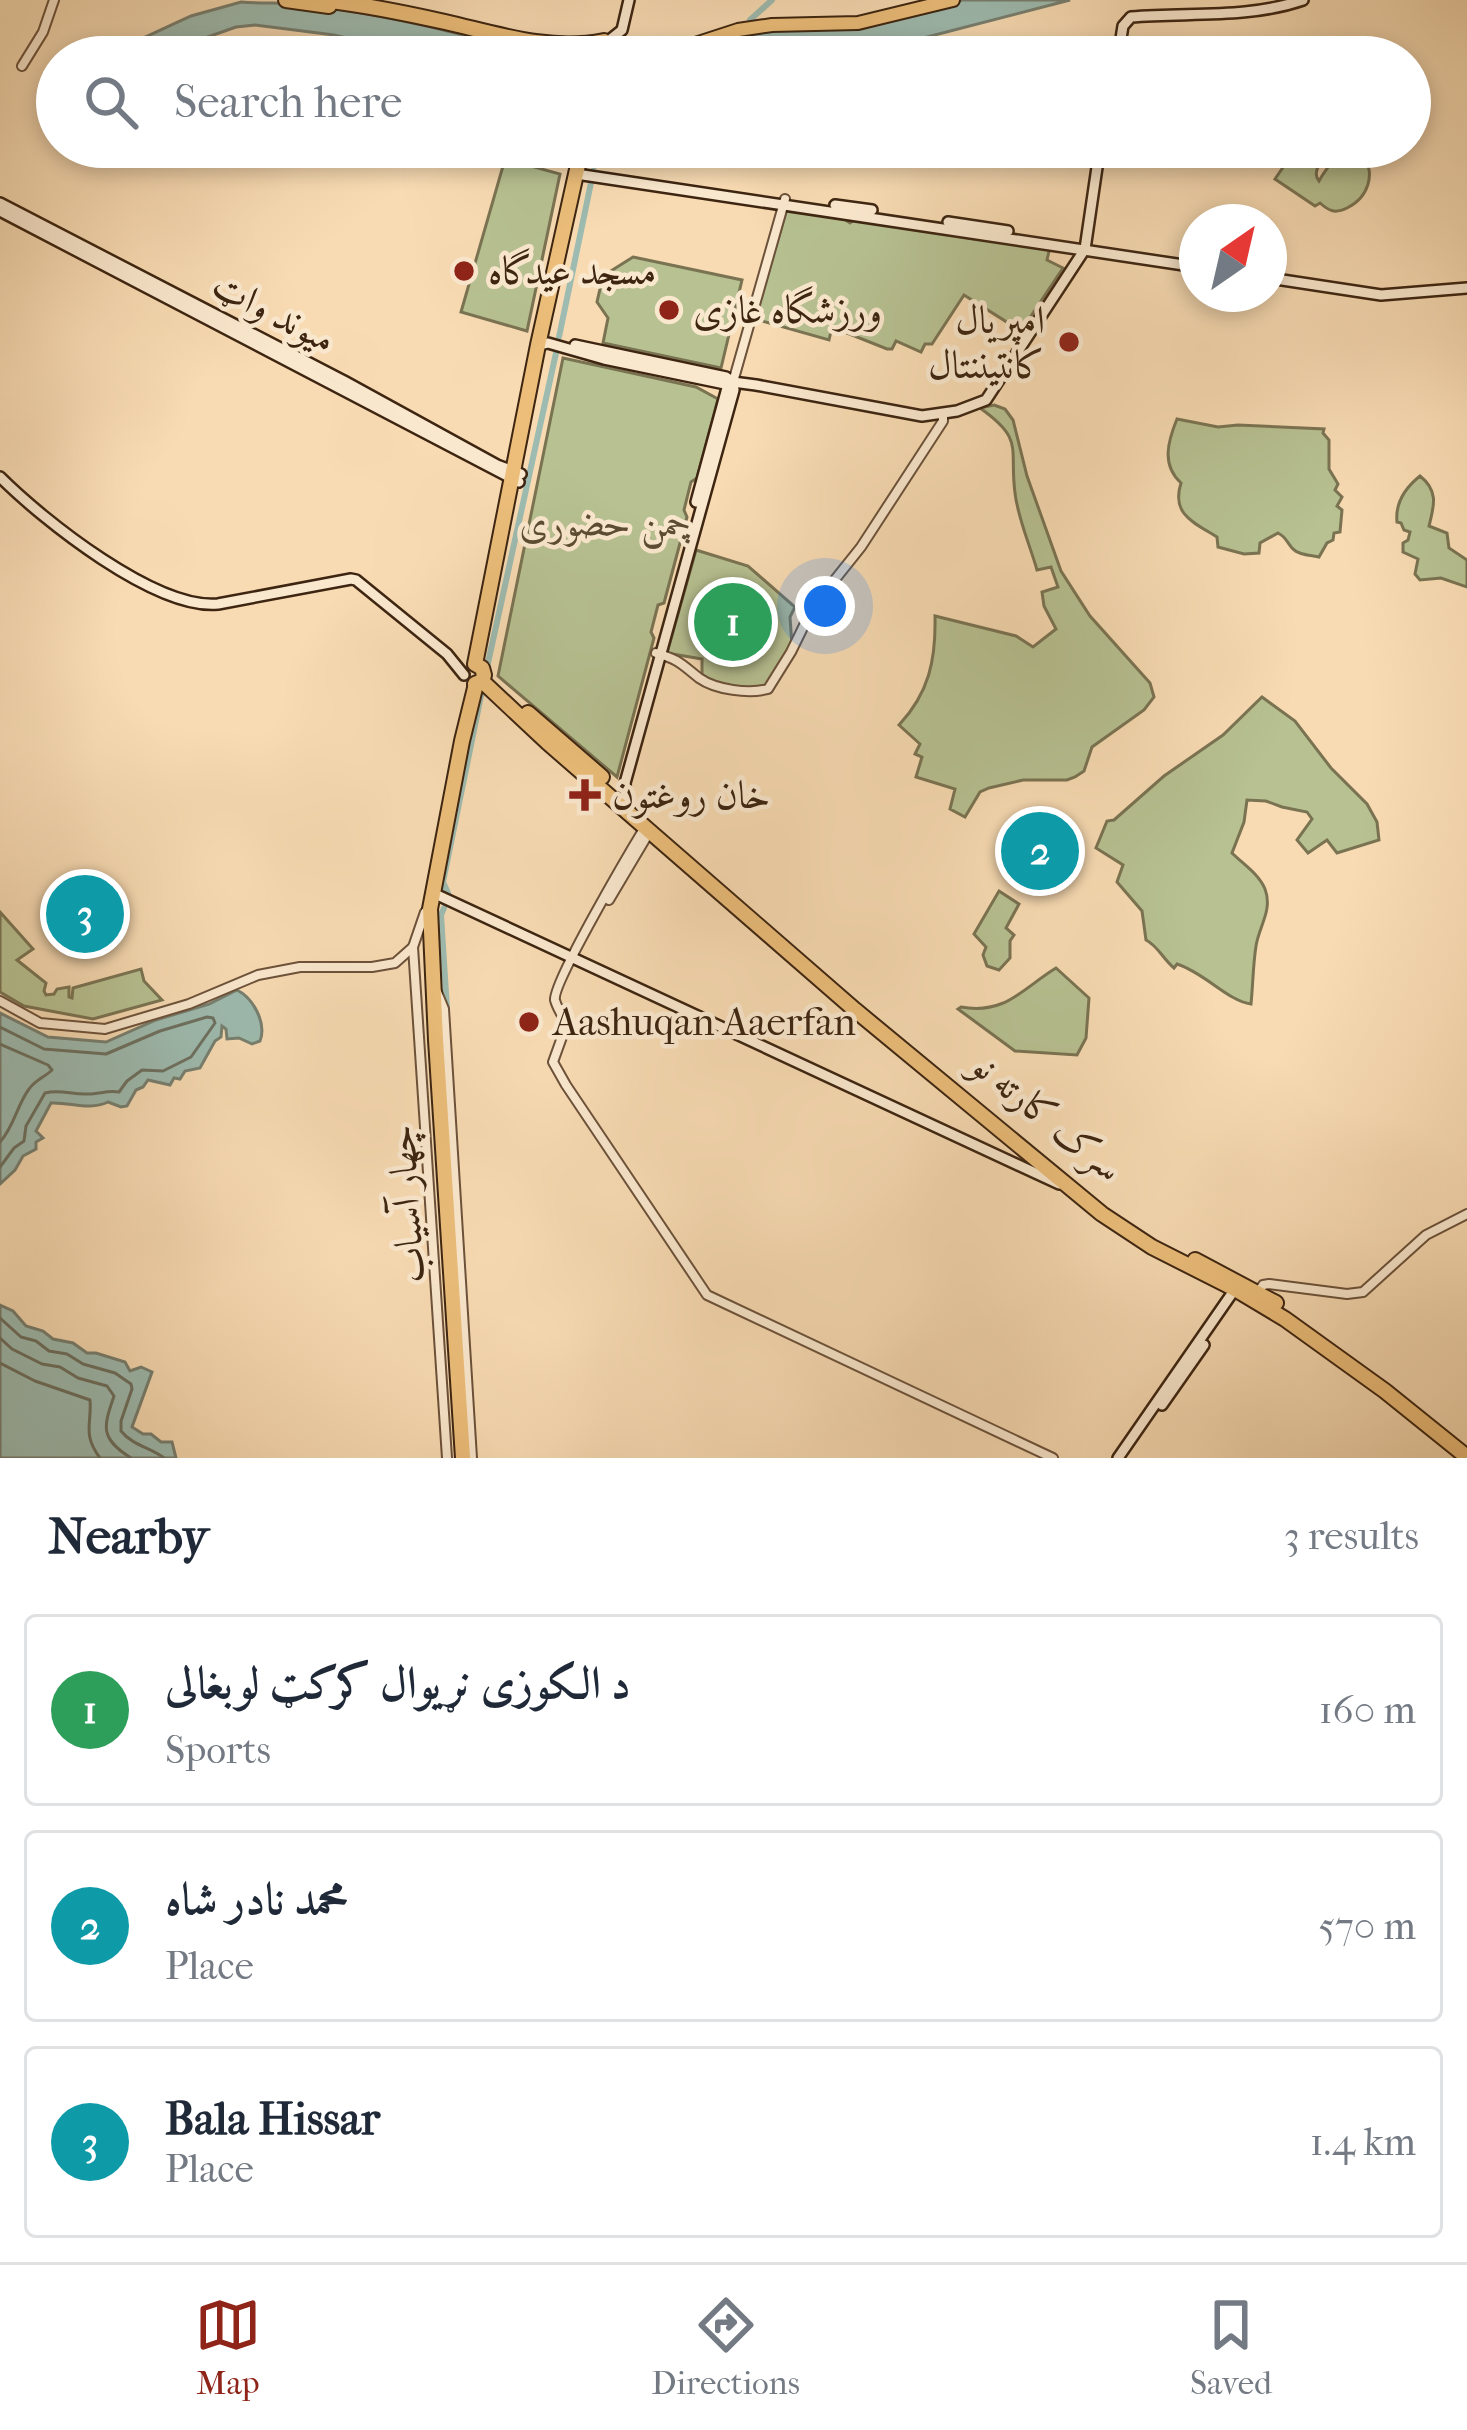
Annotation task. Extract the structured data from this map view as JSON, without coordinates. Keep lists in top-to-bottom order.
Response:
{
  "streets": {
    "highway": ["سرک کارته نو", "چهار آسیاب"],
    "main road": ["میوند واټ"]
  },
  "crossings": [
    ["میوند واټ", "چهار آسیاب"],
    ["سرک کارته نو", "چهار آسیاب"]
  ],
  "parks": ["چمن حضوری"],
  "places": {
    "other": [
      "مسجد عیدگاه",
      "ورزشگاه غازی",
      "امپریال کانتیننتال",
      "Aashuqan Aaerfan"
    ],
    "health": ["خان روغتون"]
  },
  "north": "top right",
  "page": {
    "search": "Search here",
    "pins": ["1", "2", "3"],
    "heading": ["Nearby", "3 results"],
    "list": [
      {
        "mark": "1",
        "name": "د الکوزی نړیوال کرکټ لوبغالی",
        "note": "Sports",
        "value": "160 m"
      },
      {
        "mark": "2",
        "name": "محمد نادر شاه",
        "note": "Place",
        "value": "570 m"
      },
      {
        "mark": "3",
        "name": "Bala Hissar",
        "note": "Place",
        "value": "1.4 km"
      }
    ],
    "nav": ["Map", "Directions", "Saved"]
  }
}
